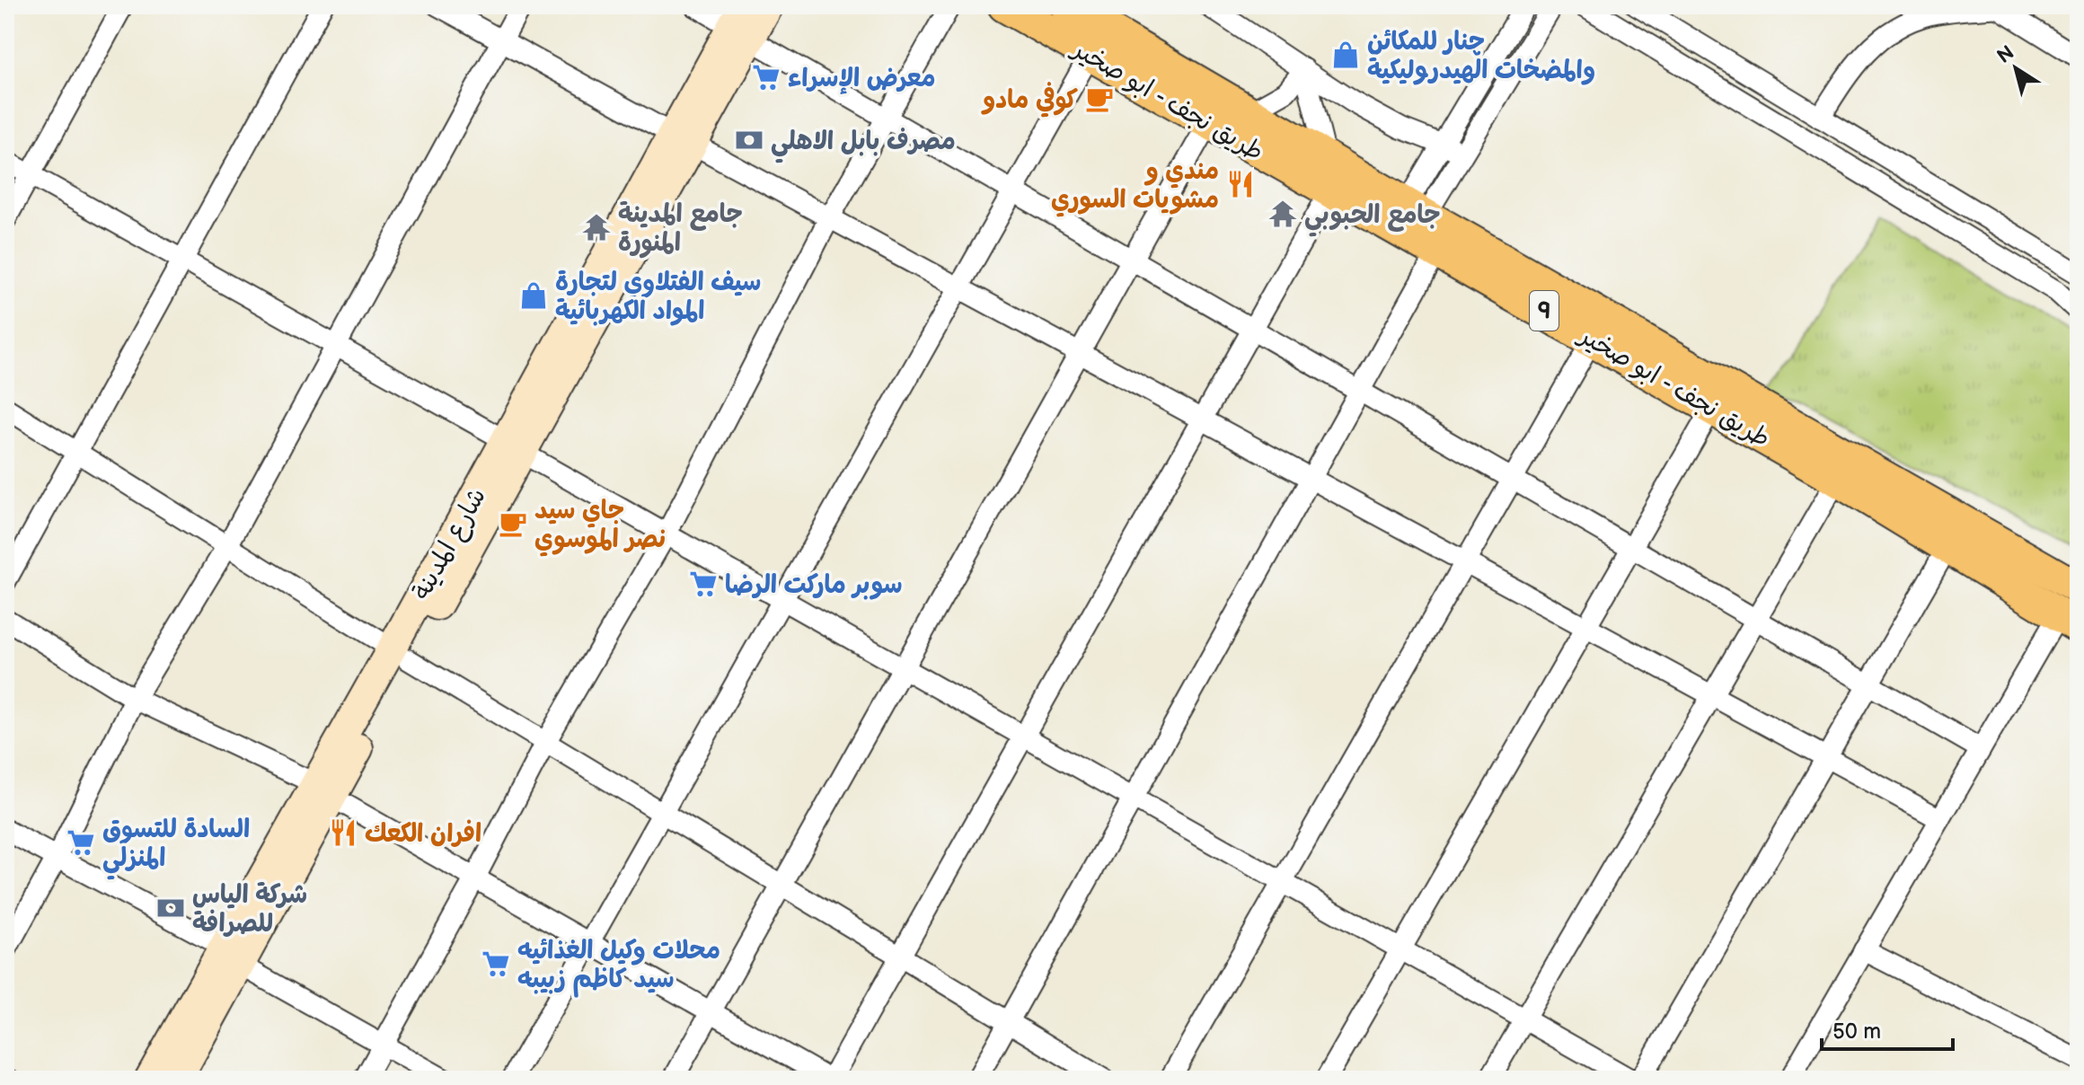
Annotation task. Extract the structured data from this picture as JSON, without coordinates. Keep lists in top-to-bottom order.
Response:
{
  "streets": {
    "highway": ["طريق نجف - ابو صخير", "9"],
    "main road": ["شارع المدينة"]
  },
  "places": {
    "shop": ["چنار للمكائن والمضخات الهيدروليكية", "سيف الفتلاوي لتجارة المواد الكهربائية"],
    "supermarket": [
      "معرض الإسراء",
      "سوبر ماركت الرضا",
      "السادة للتسوق المنزلي",
      "محلات وكيل الغذائيه سيد كاظم زبيبه"
    ],
    "cafe": ["كوفي مادو", "جاي سيد نصر الموسوي"],
    "bank": ["مصرف بابل الاهلي", "شركة الياس للصرافة"],
    "restaurant": ["مندي و مشويات السوري", "افران الكعك"],
    "temple": ["جامع الحبوبي", "جامع المدينة المنورة"]
  },
  "scale_bar": "50 m",
  "north": "top left"
}
